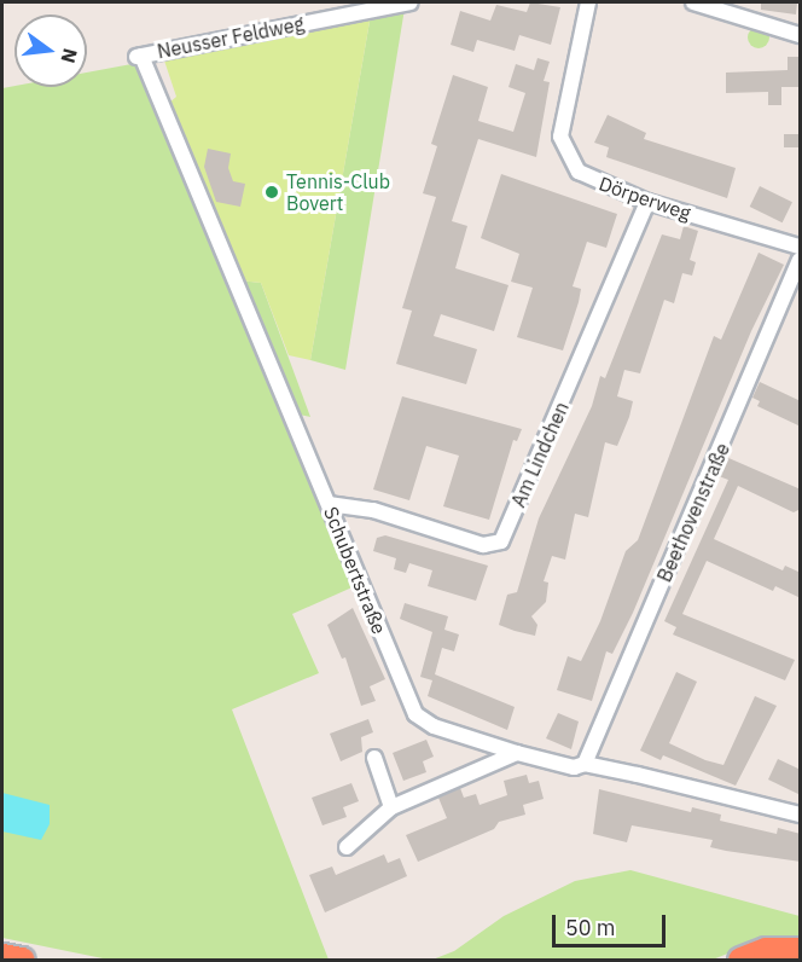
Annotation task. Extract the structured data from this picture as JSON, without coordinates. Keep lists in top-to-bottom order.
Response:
{
  "streets": {
    "street": [
      "Neusser Feldweg",
      "Dörperweg",
      "Am Lindchen",
      "Beethovenstraße",
      "Schubertstraße"
    ]
  },
  "crossings": [
    ["Neusser Feldweg", "Schubertstraße"],
    ["Dörperweg", "Am Lindchen"],
    ["Am Lindchen", "Schubertstraße"],
    ["Beethovenstraße", "Schubertstraße"]
  ],
  "places": ["Tennis-Club Bovert"],
  "scale_bar": "50 m",
  "north": "right"
}
